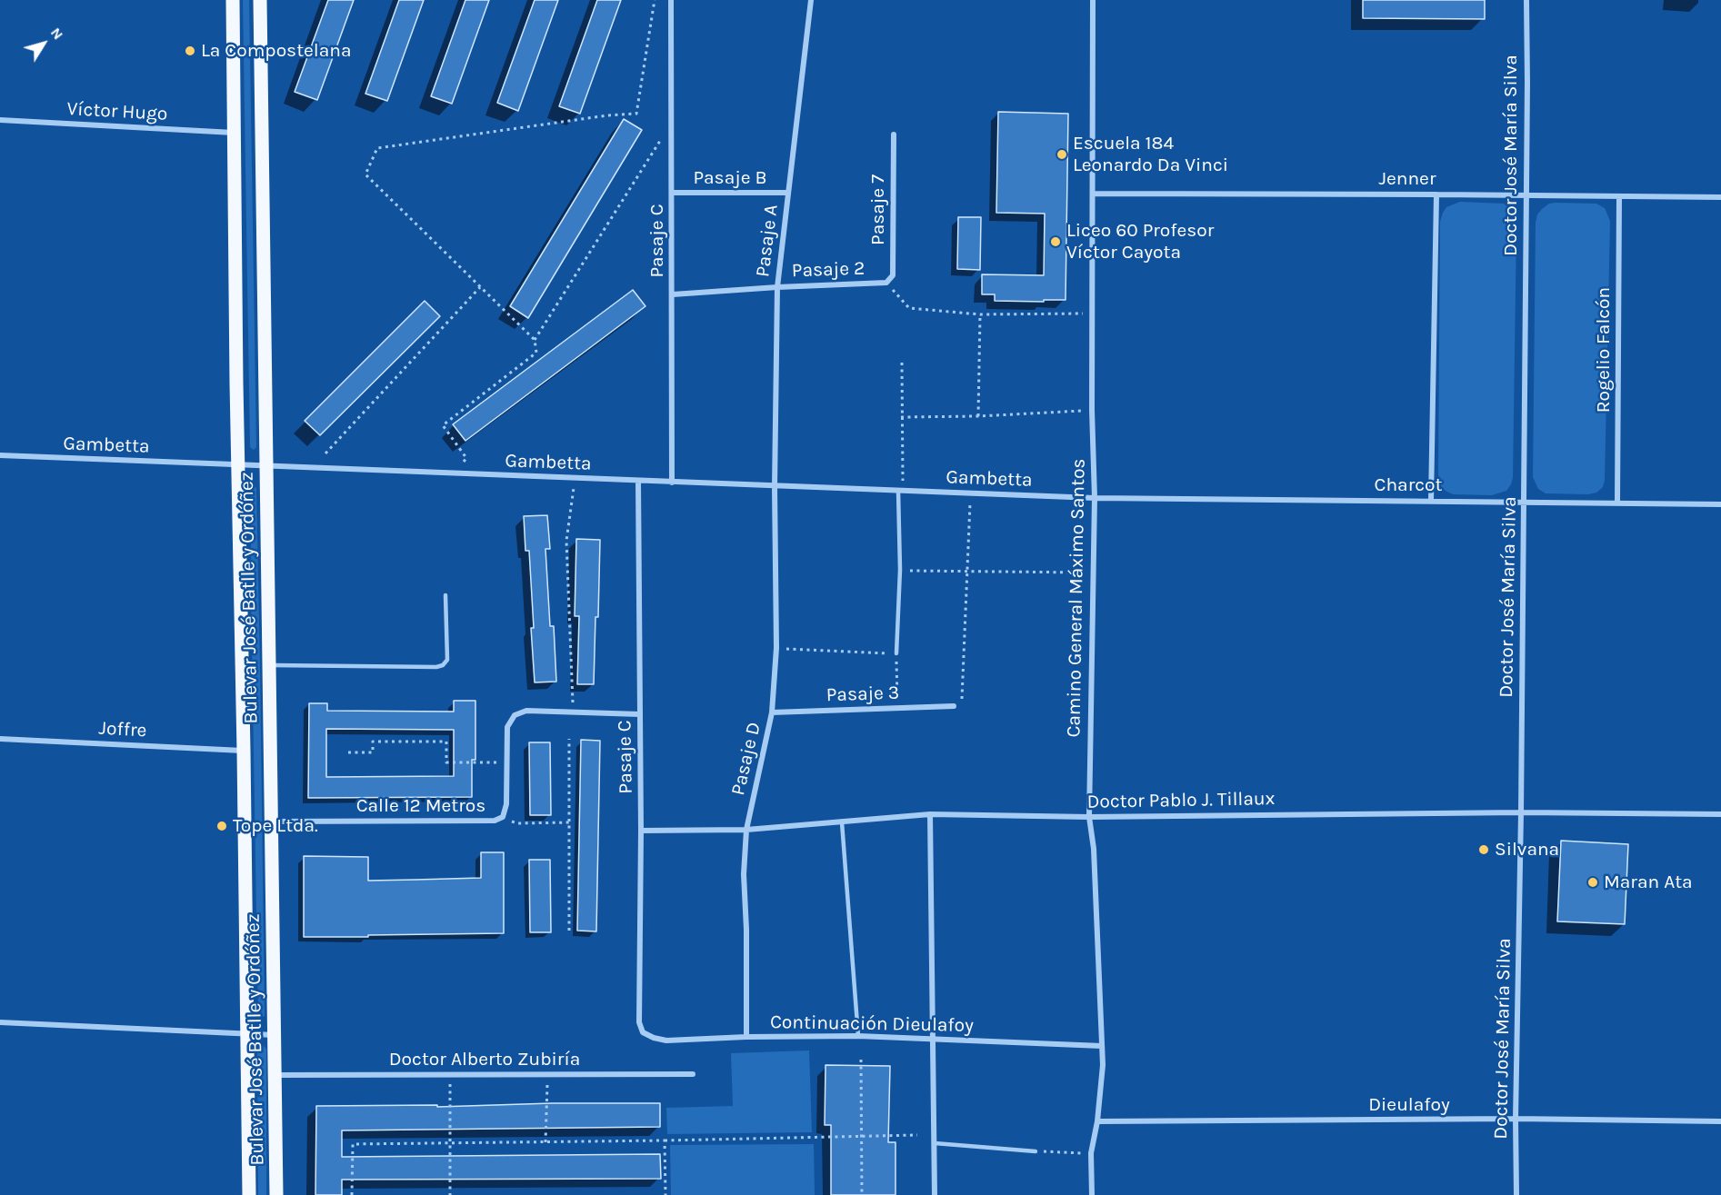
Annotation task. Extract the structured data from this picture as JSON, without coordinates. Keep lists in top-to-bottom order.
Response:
{
  "streets": {
    "main road": ["Bulevar José Batlle y Ordóñez"],
    "street": [
      "Víctor Hugo",
      "Doctor José María Silva",
      "Pasaje B",
      "Jenner",
      "Pasaje 7",
      "Pasaje C",
      "Pasaje A",
      "Pasaje 2",
      "Rogelio Falcón",
      "Gambetta",
      "Charcot",
      "Camino General Máximo Santos",
      "Pasaje 3",
      "Joffre",
      "Pasaje D",
      "Doctor Pablo J. Tillaux",
      "Calle 12 Metros",
      "Continuación Dieulafoy",
      "Doctor Alberto Zubiría",
      "Dieulafoy"
    ]
  },
  "crossings": [
    ["Víctor Hugo", "Bulevar José Batlle y Ordóñez"],
    ["Doctor José María Silva", "Jenner"],
    ["Doctor José María Silva", "Charcot"],
    ["Doctor José María Silva", "Doctor Pablo J. Tillaux"],
    ["Doctor José María Silva", "Dieulafoy"],
    ["Pasaje B", "Pasaje C"],
    ["Pasaje B", "Pasaje A"],
    ["Jenner", "Rogelio Falcón"],
    ["Jenner", "Camino General Máximo Santos"],
    ["Pasaje 7", "Pasaje 2"],
    ["Pasaje C", "Pasaje 2"],
    ["Pasaje C", "Gambetta"],
    ["Pasaje C", "Doctor Pablo J. Tillaux"],
    ["Pasaje C", "Calle 12 Metros"],
    ["Pasaje C", "Continuación Dieulafoy"],
    ["Pasaje A", "Pasaje 2"],
    ["Pasaje A", "Gambetta"],
    ["Pasaje A", "Pasaje D"],
    ["Rogelio Falcón", "Charcot"],
    ["Gambetta", "Charcot"],
    ["Gambetta", "Bulevar José Batlle y Ordóñez"],
    ["Gambetta", "Camino General Máximo Santos"],
    ["Gambetta", "Pasaje D"],
    ["Charcot", "Camino General Máximo Santos"],
    ["Bulevar José Batlle y Ordóñez", "Joffre"],
    ["Bulevar José Batlle y Ordóñez", "Calle 12 Metros"],
    ["Bulevar José Batlle y Ordóñez", "Doctor Alberto Zubiría"],
    ["Camino General Máximo Santos", "Doctor Pablo J. Tillaux"],
    ["Camino General Máximo Santos", "Continuación Dieulafoy"],
    ["Camino General Máximo Santos", "Dieulafoy"],
    ["Pasaje 3", "Pasaje D"],
    ["Pasaje D", "Doctor Pablo J. Tillaux"],
    ["Pasaje D", "Continuación Dieulafoy"]
  ],
  "places": [
    "La Compostelana",
    "Escuela 184 Leonardo Da Vinci",
    "Liceo 60 Profesor Víctor Cayota",
    "Tope Ltda.",
    "Silvana",
    "Maran Ata"
  ],
  "north": "top right"
}
